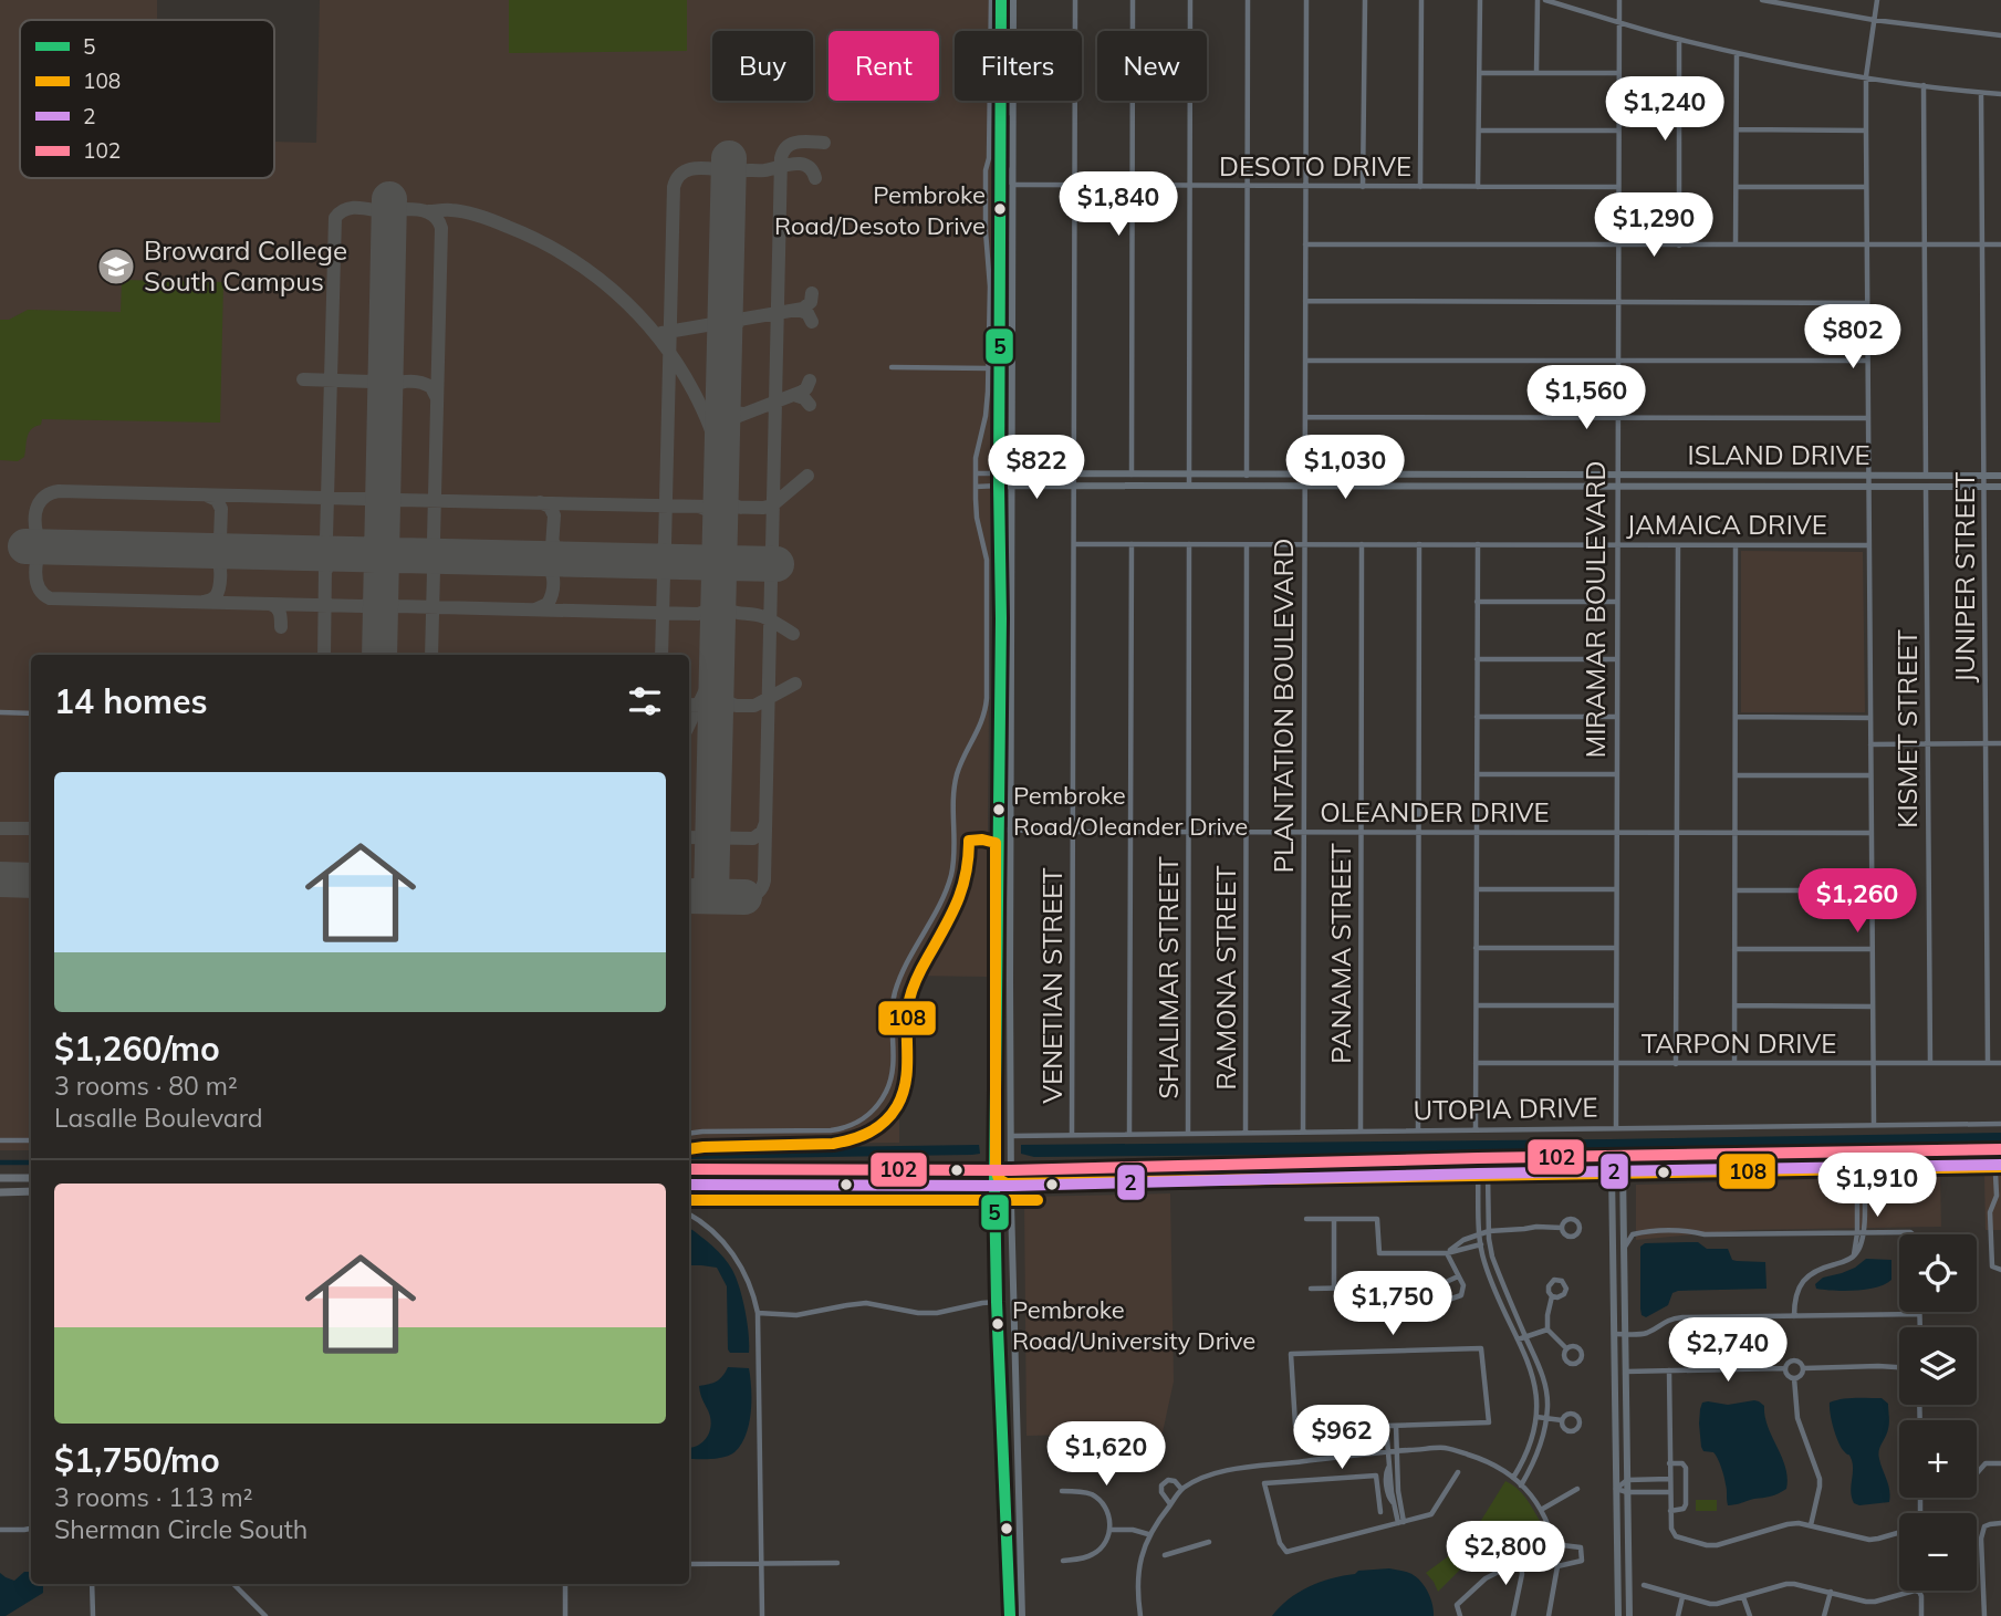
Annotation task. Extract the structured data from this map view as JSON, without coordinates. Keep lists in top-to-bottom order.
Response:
{
  "streets": {
    "main road": ["ISLAND DRIVE"],
    "street": [
      "DESOTO DRIVE",
      "JAMAICA DRIVE",
      "JUNIPER STREET",
      "MIRAMAR BOULEVARD",
      "PLANTATION BOULEVARD",
      "KISMET STREET",
      "OLEANDER DRIVE",
      "PANAMA STREET",
      "SHALIMAR STREET",
      "RAMONA STREET",
      "VENETIAN STREET",
      "TARPON DRIVE",
      "UTOPIA DRIVE"
    ]
  },
  "crossings": [
    ["DESOTO DRIVE", "MIRAMAR BOULEVARD"],
    ["DESOTO DRIVE", "PLANTATION BOULEVARD"],
    ["DESOTO DRIVE", "VENETIAN STREET"],
    ["ISLAND DRIVE", "JUNIPER STREET"],
    ["ISLAND DRIVE", "MIRAMAR BOULEVARD"],
    ["ISLAND DRIVE", "PLANTATION BOULEVARD"],
    ["ISLAND DRIVE", "KISMET STREET"],
    ["ISLAND DRIVE", "VENETIAN STREET"],
    ["JAMAICA DRIVE", "MIRAMAR BOULEVARD"],
    ["JAMAICA DRIVE", "PLANTATION BOULEVARD"],
    ["JAMAICA DRIVE", "PANAMA STREET"],
    ["JAMAICA DRIVE", "SHALIMAR STREET"],
    ["JAMAICA DRIVE", "RAMONA STREET"],
    ["JAMAICA DRIVE", "VENETIAN STREET"],
    ["JUNIPER STREET", "TARPON DRIVE"],
    ["MIRAMAR BOULEVARD", "OLEANDER DRIVE"],
    ["MIRAMAR BOULEVARD", "TARPON DRIVE"],
    ["MIRAMAR BOULEVARD", "UTOPIA DRIVE"],
    ["PLANTATION BOULEVARD", "OLEANDER DRIVE"],
    ["PLANTATION BOULEVARD", "UTOPIA DRIVE"],
    ["KISMET STREET", "TARPON DRIVE"],
    ["OLEANDER DRIVE", "PANAMA STREET"],
    ["OLEANDER DRIVE", "SHALIMAR STREET"],
    ["OLEANDER DRIVE", "RAMONA STREET"],
    ["OLEANDER DRIVE", "VENETIAN STREET"],
    ["PANAMA STREET", "UTOPIA DRIVE"],
    ["SHALIMAR STREET", "UTOPIA DRIVE"],
    ["RAMONA STREET", "UTOPIA DRIVE"],
    ["VENETIAN STREET", "UTOPIA DRIVE"]
  ],
  "places": {
    "other": ["Pembroke Road/Desoto Drive", "Pembroke Road/Oleander Drive", "Pembroke Road/University Drive"],
    "school or university": ["Broward College South Campus"]
  },
  "lines": [
    "transit line 5",
    "transit line 108",
    "transit line 102",
    "transit line 2"
  ],
  "legend": [
    "5",
    "108",
    "2",
    "102"
  ],
  "page": {
    "chip": [
      "Buy",
      "Rent",
      "Filters",
      "New"
    ],
    "price": [
      "$1,240",
      "$1,840",
      "$1,290",
      "$802",
      "$1,560",
      "$822",
      "$1,030",
      "$1,260",
      "$1,910",
      "$1,750",
      "$2,740",
      "$962",
      "$1,620",
      "$2,800"
    ],
    "heading": "14 homes",
    "list": [
      {
        "name": "$1,260/mo",
        "note": "3 rooms · 80 m² · Lasalle Boulevard"
      },
      {
        "name": "$1,750/mo",
        "note": "3 rooms · 113 m² · Sherman Circle South"
      }
    ],
    "map_buttons": ["+", "−"]
  }
}
